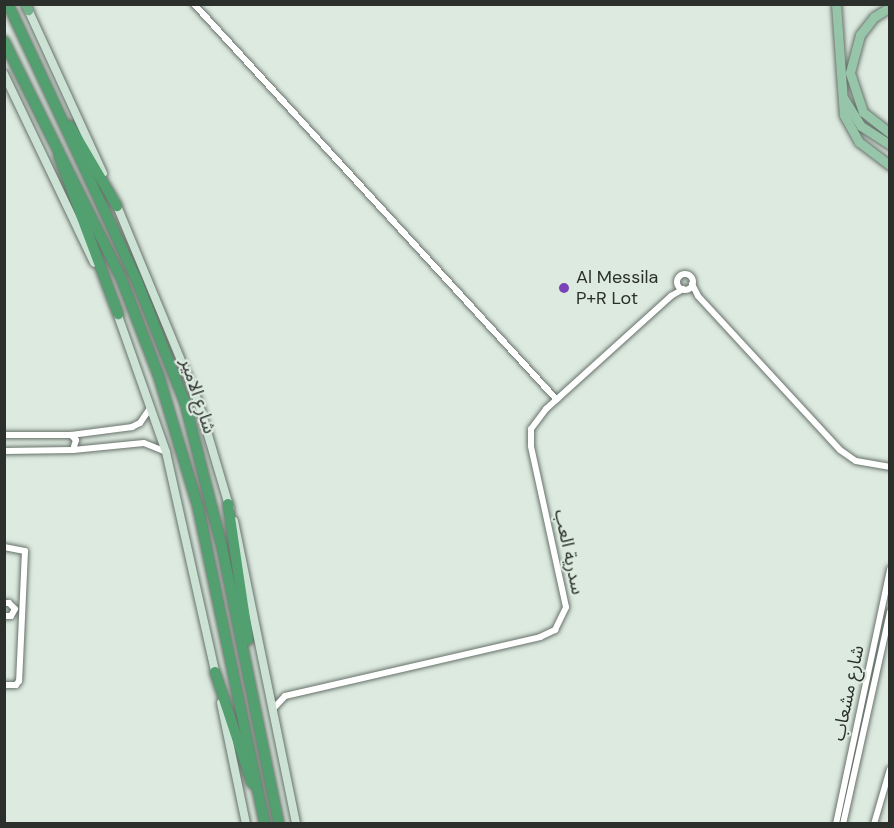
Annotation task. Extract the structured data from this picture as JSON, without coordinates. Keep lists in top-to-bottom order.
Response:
{
  "streets": {
    "highway": ["شارع الامير"],
    "street": ["سدرية العب", "شارع مشعاب"]
  },
  "places": ["Al Messila P+R Lot"]
}
